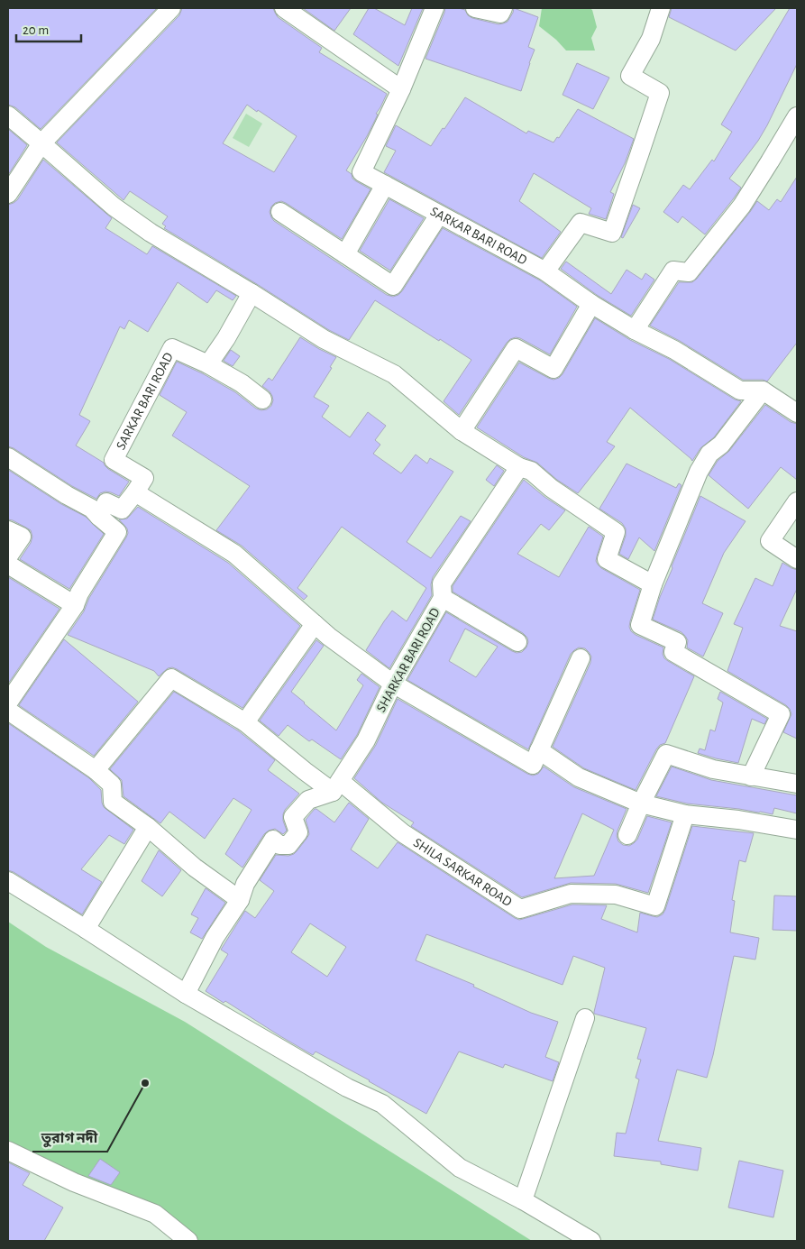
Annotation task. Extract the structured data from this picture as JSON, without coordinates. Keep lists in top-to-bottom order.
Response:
{
  "streets": {
    "street": ["SARKAR BARI ROAD", "SHARKAR BARI ROAD", "SHILA SARKAR ROAD"]
  },
  "crossings": [
    ["SHARKAR BARI ROAD", "SHILA SARKAR ROAD"]
  ],
  "places": ["তুরাগ নদী"],
  "scale_bar": "20 m"
}
